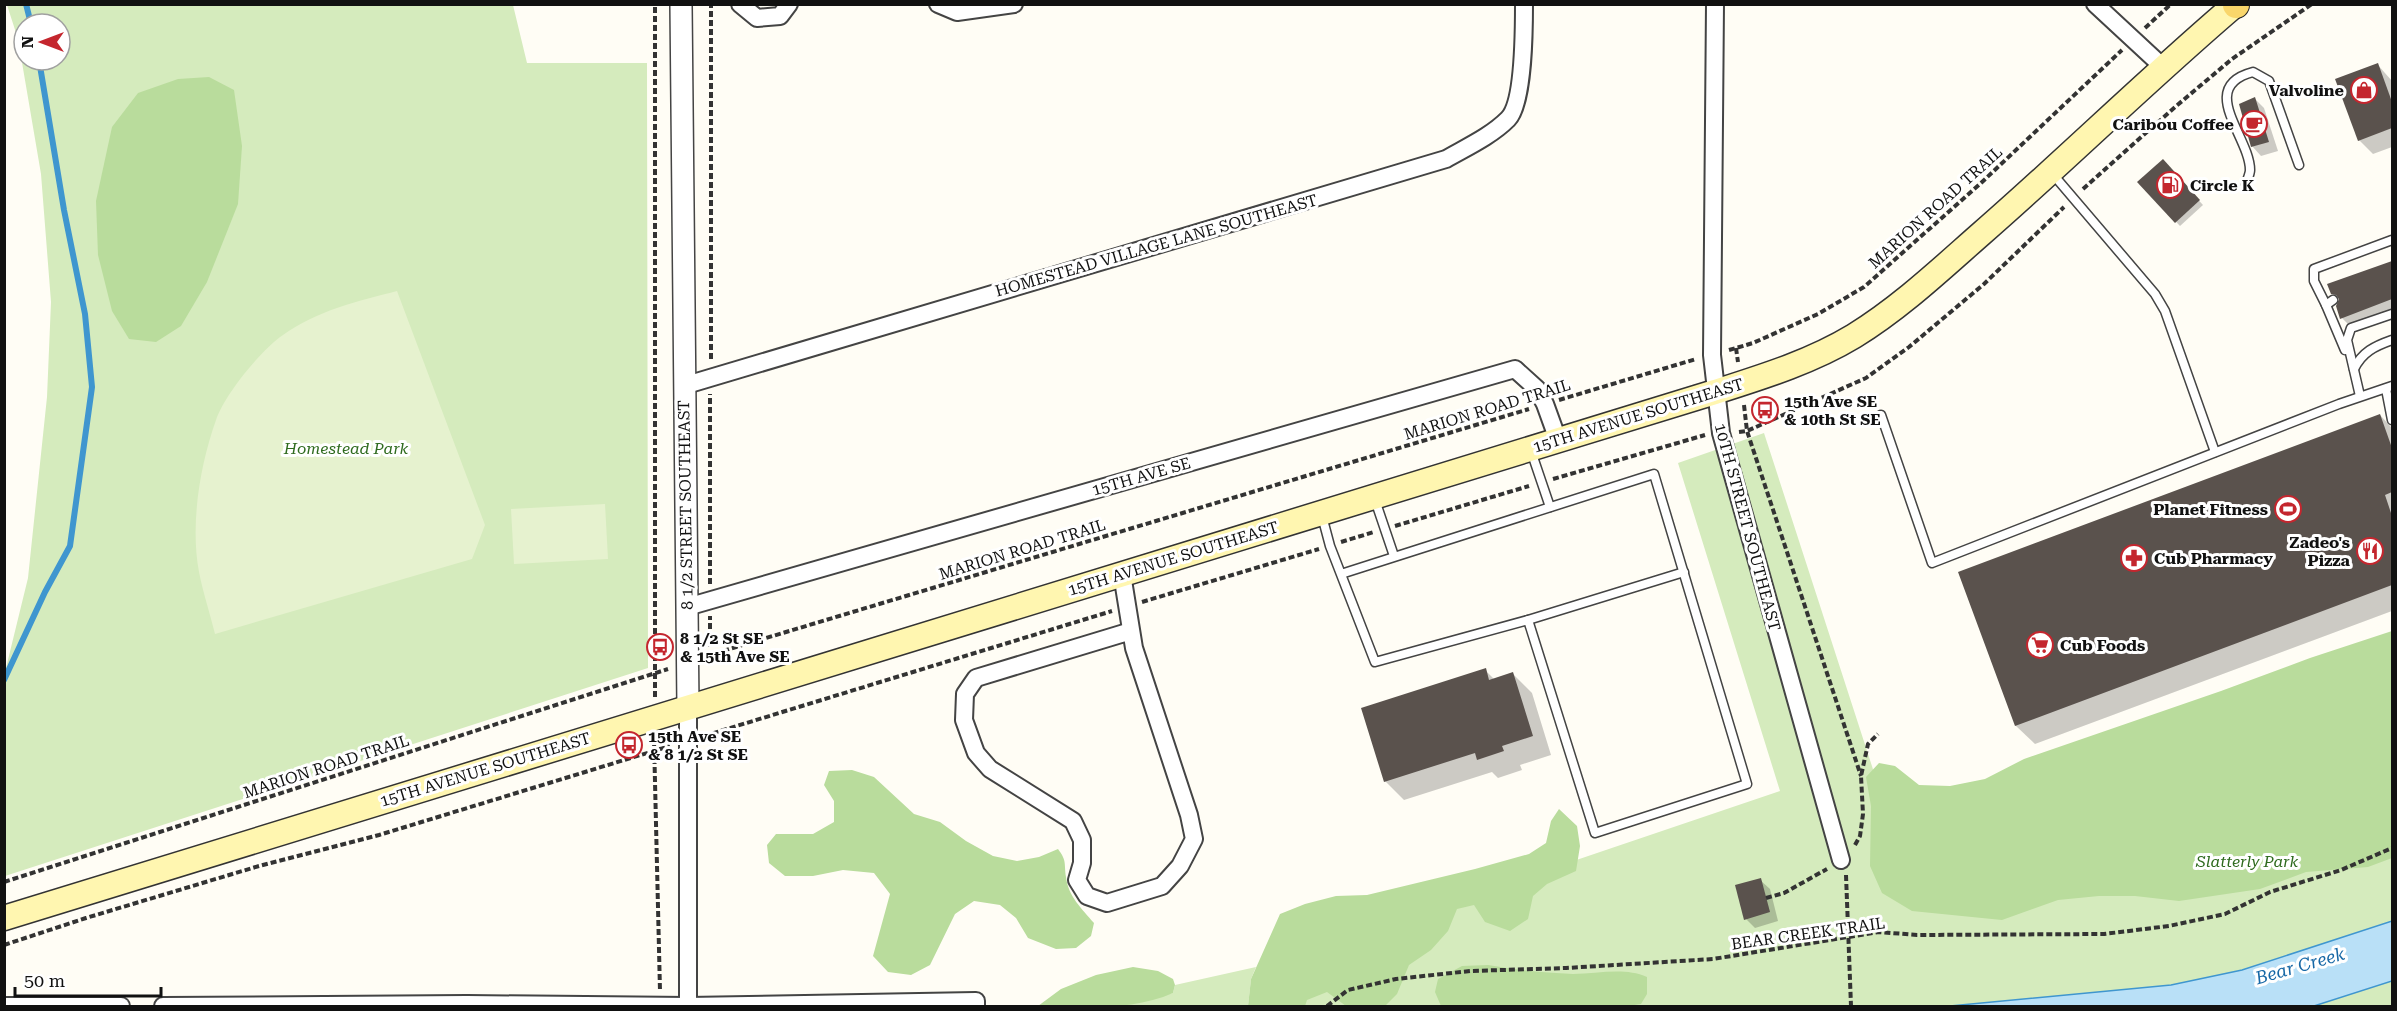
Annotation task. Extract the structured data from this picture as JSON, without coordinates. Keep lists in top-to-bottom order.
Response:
{
  "streets": {
    "main road": ["15TH AVENUE SOUTHEAST"],
    "street": [
      "HOMESTEAD VILLAGE LANE SOUTHEAST",
      "15TH AVE SE",
      "8 1/2 STREET SOUTHEAST",
      "10TH STREET SOUTHEAST"
    ],
    "path": ["MARION ROAD TRAIL", "BEAR CREEK TRAIL"]
  },
  "crossings": [
    ["MARION ROAD TRAIL", "15TH AVE SE"],
    ["MARION ROAD TRAIL", "10TH STREET SOUTHEAST"],
    ["HOMESTEAD VILLAGE LANE SOUTHEAST", "8 1/2 STREET SOUTHEAST"],
    ["15TH AVENUE SOUTHEAST", "15TH AVE SE"],
    ["15TH AVENUE SOUTHEAST", "8 1/2 STREET SOUTHEAST"],
    ["15TH AVENUE SOUTHEAST", "10TH STREET SOUTHEAST"],
    ["15TH AVE SE", "8 1/2 STREET SOUTHEAST"]
  ],
  "water": ["Bear Creek"],
  "parks": ["Homestead Park", "Slatterly Park"],
  "places": {
    "shop": ["Valvoline"],
    "cafe": ["Caribou Coffee"],
    "fuel station": ["Circle K"],
    "bus stop": ["15th Ave SE & 10th St SE", "8 1/2 St SE & 15th Ave SE", "15th Ave SE & 8 1/2 St SE"],
    "sports": ["Planet Fitness"],
    "restaurant": ["Zadeo's Pizza"],
    "pharmacy": ["Cub Pharmacy"],
    "supermarket": ["Cub Foods"]
  },
  "scale_bar": "50 m",
  "north": "left"
}
